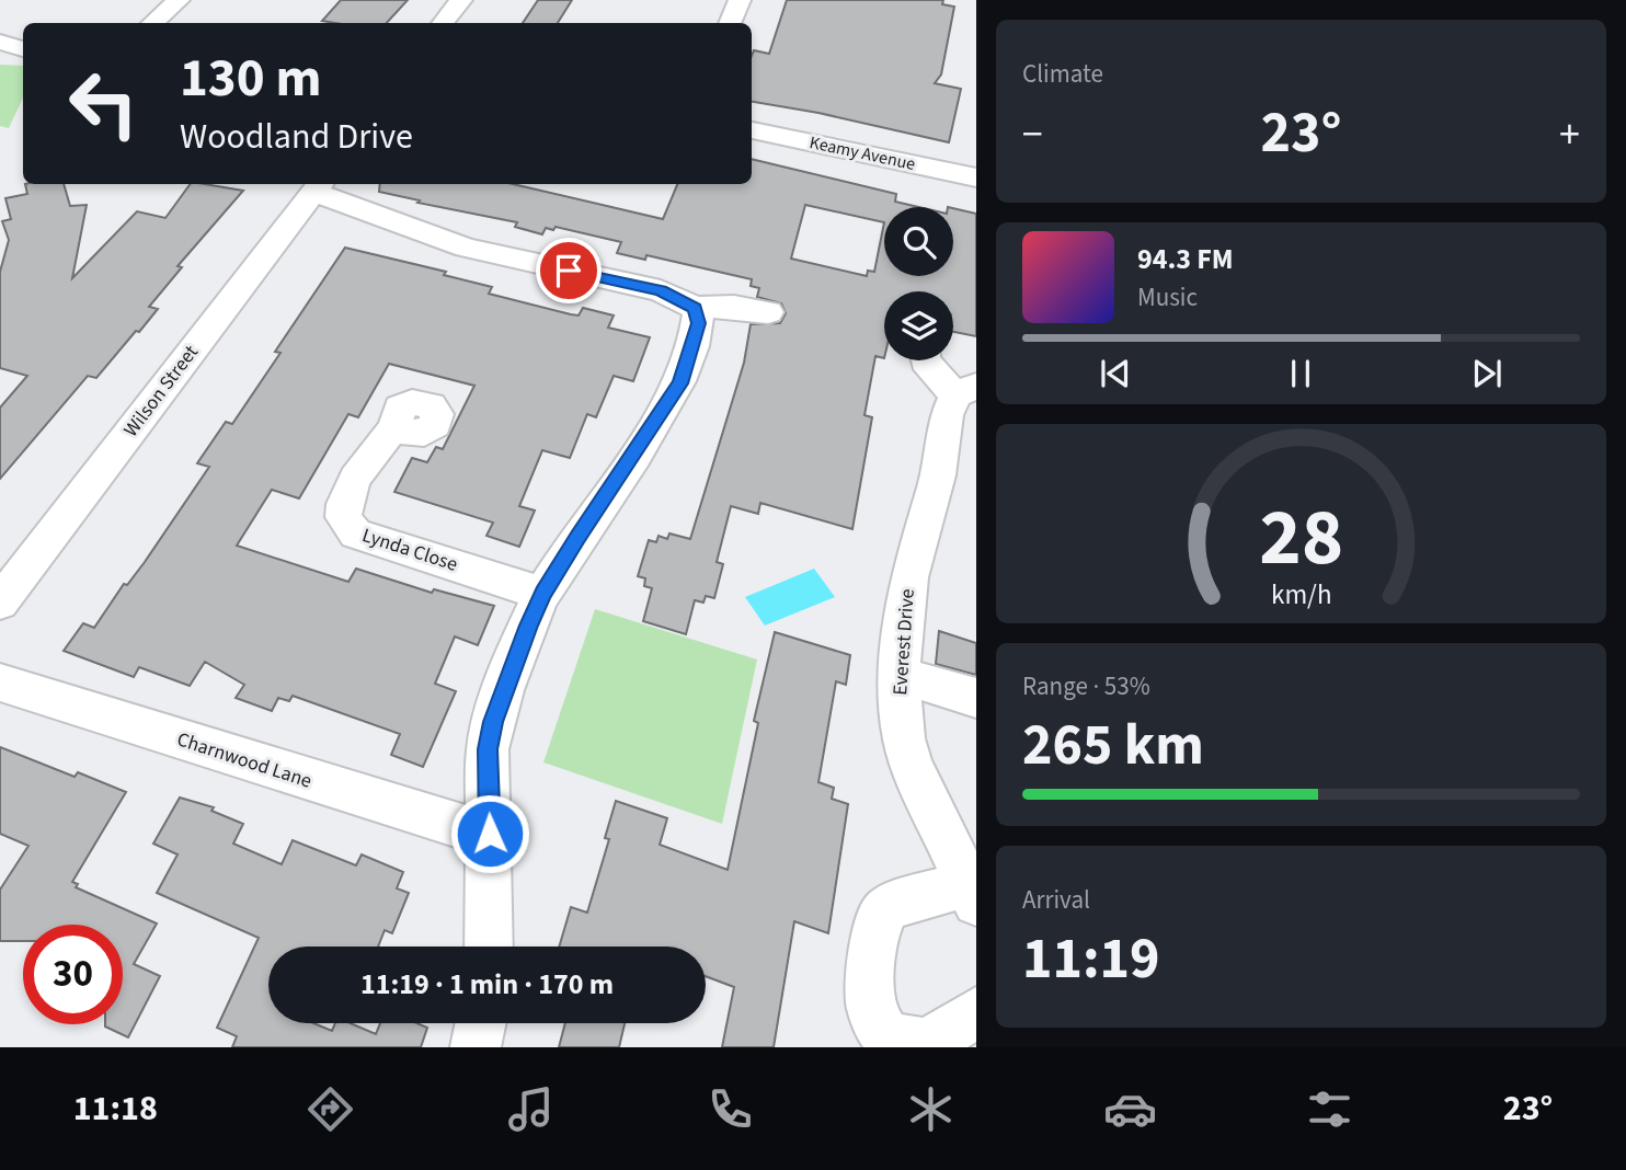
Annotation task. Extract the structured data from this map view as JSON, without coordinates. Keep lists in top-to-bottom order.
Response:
{
  "streets": {
    "street": [
      "Keamy Avenue",
      "Wilson Street",
      "Lynda Close",
      "Everest Drive",
      "Charnwood Lane"
    ]
  },
  "page": {
    "tile": [
      "Climate",
      ["Range · 53%", "265 km"],
      ["Arrival", "11:19"]
    ],
    "turn": ["130 m", "Woodland Drive"],
    "heat": ["−", "23°", "+"],
    "song": ["94.3 FM", "Music"],
    "limit": "30",
    "trip": "11:19 · 1 min · 170 m",
    "tabs": ["11:18", "23°"],
    "gauge": ["28", "km/h"]
  }
}
